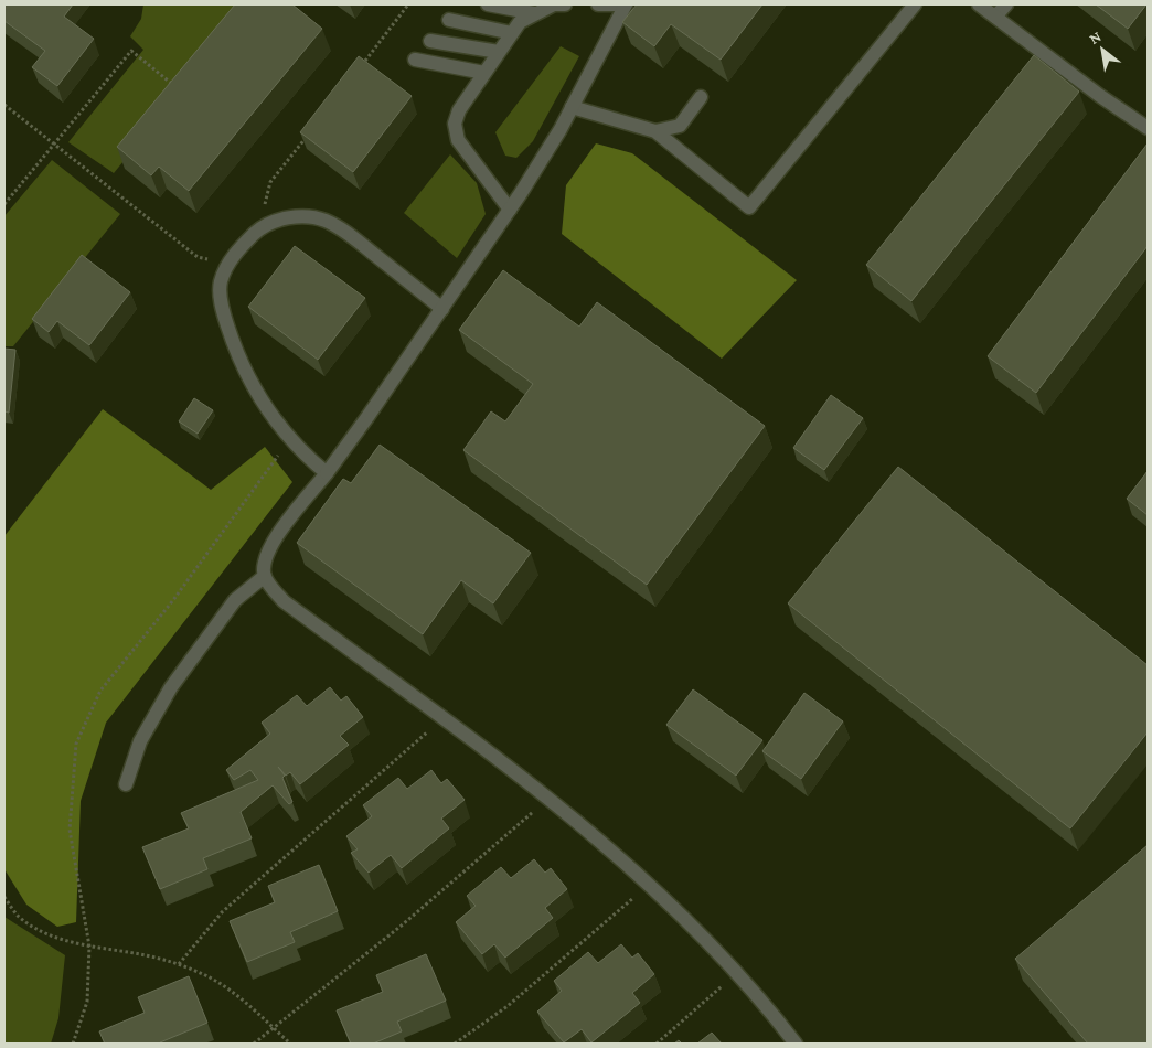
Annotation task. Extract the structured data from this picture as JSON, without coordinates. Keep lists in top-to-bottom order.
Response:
{
  "north": "top left"
}
